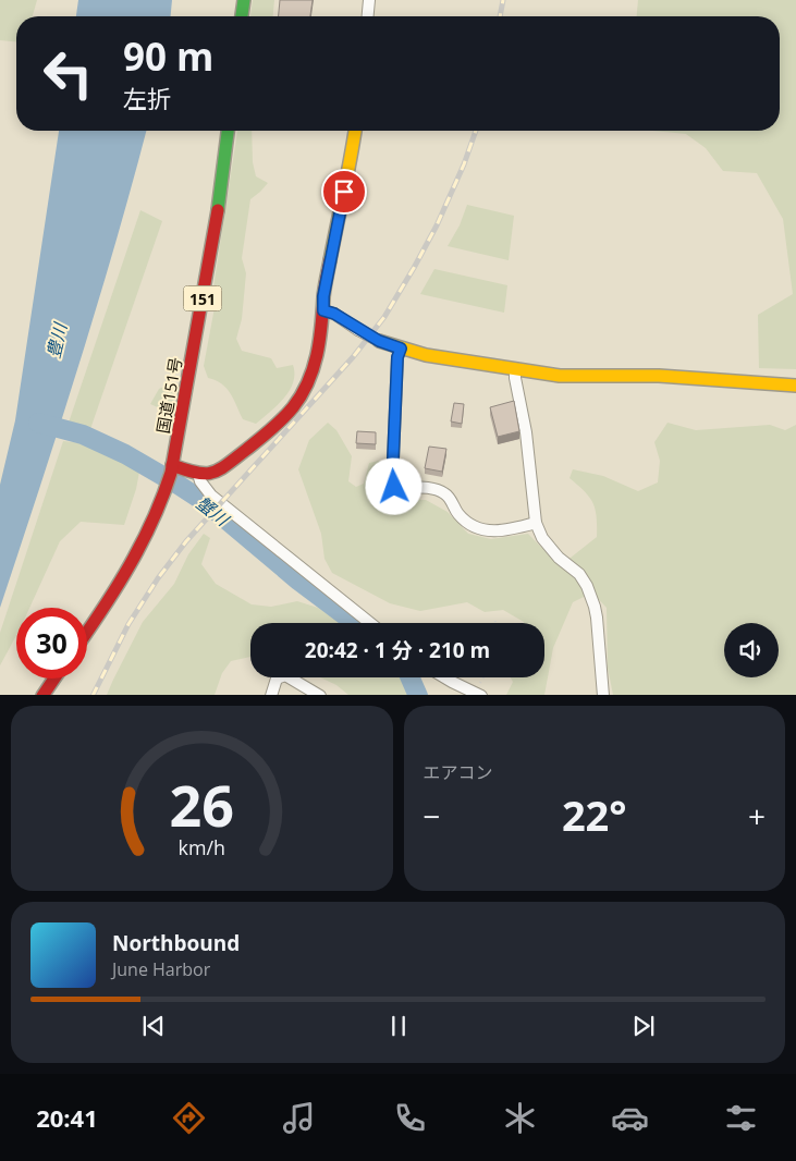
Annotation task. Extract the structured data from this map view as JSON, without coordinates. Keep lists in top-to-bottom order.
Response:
{
  "streets": {
    "main road": ["151", "国道151号"]
  },
  "water": ["豊川", "蟹川"],
  "page": {
    "turn": ["90 m", "左折"],
    "limit": "30",
    "trip": "20:42 · 1 分 · 210 m",
    "tile": "エアコン",
    "heat": ["−", "22°", "+"],
    "song": ["Northbound", "June Harbor"],
    "tabs": "20:41",
    "gauge": ["26", "km/h"]
  }
}
